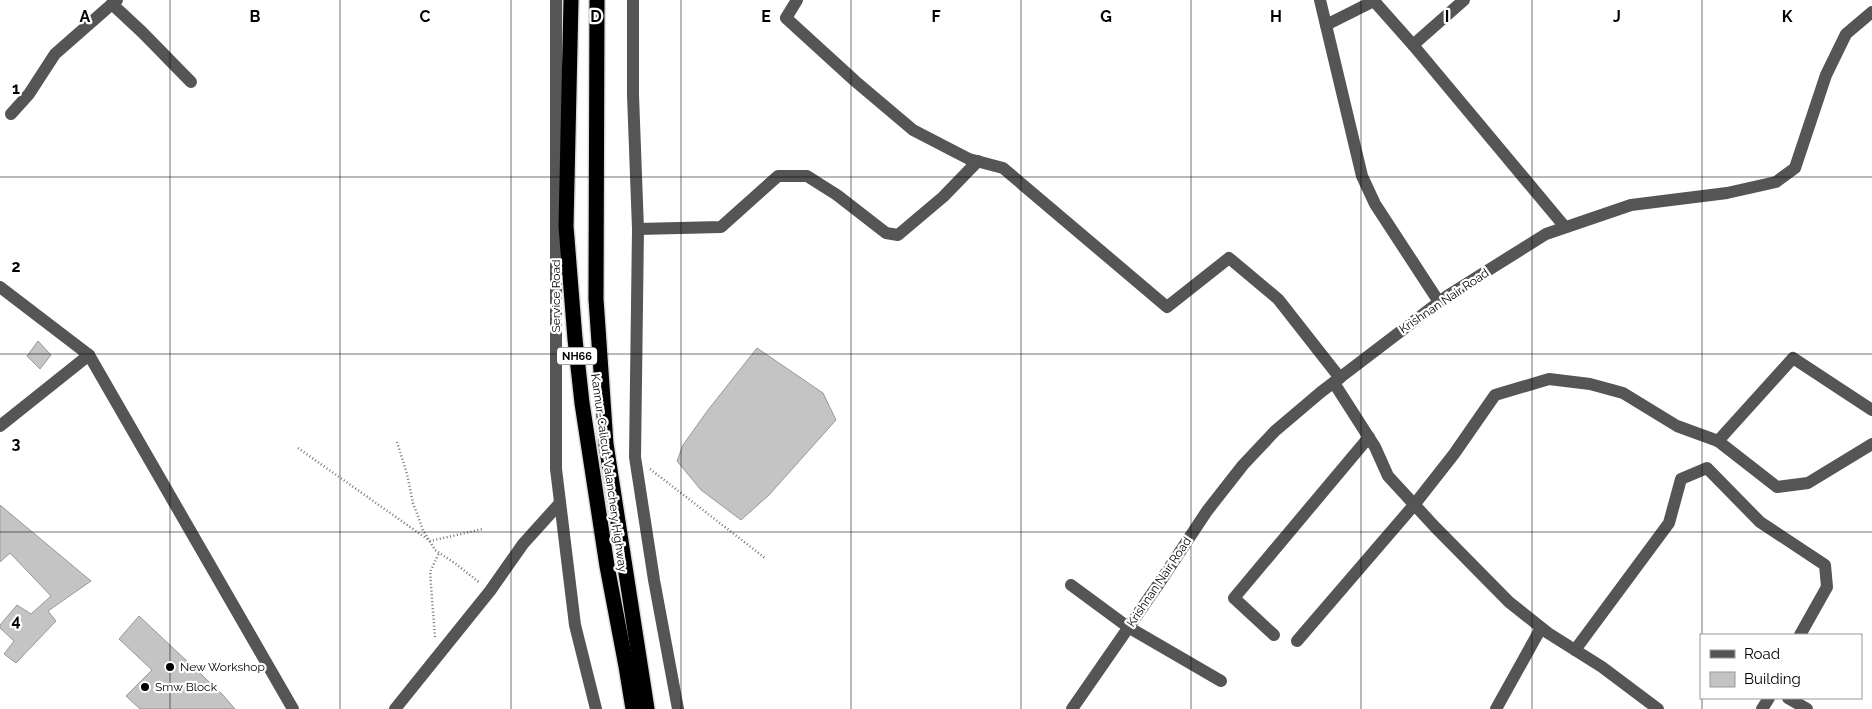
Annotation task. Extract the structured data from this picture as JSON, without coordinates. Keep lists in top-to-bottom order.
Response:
{
  "streets": {
    "highway": ["NH66", "Kannur-Calicut-Valanchery Highway"],
    "street": ["Service Road", "Krishnan Nair Road"]
  },
  "places": ["New Workshop", "Smw Block"],
  "legend": ["Road", "Building"],
  "grid": {
    "columns": [
      "A",
      "B",
      "C",
      "D",
      "E",
      "F",
      "G",
      "H",
      "I",
      "J",
      "K"
    ],
    "rows": [
      "1",
      "2",
      "3",
      "4"
    ]
  }
}
